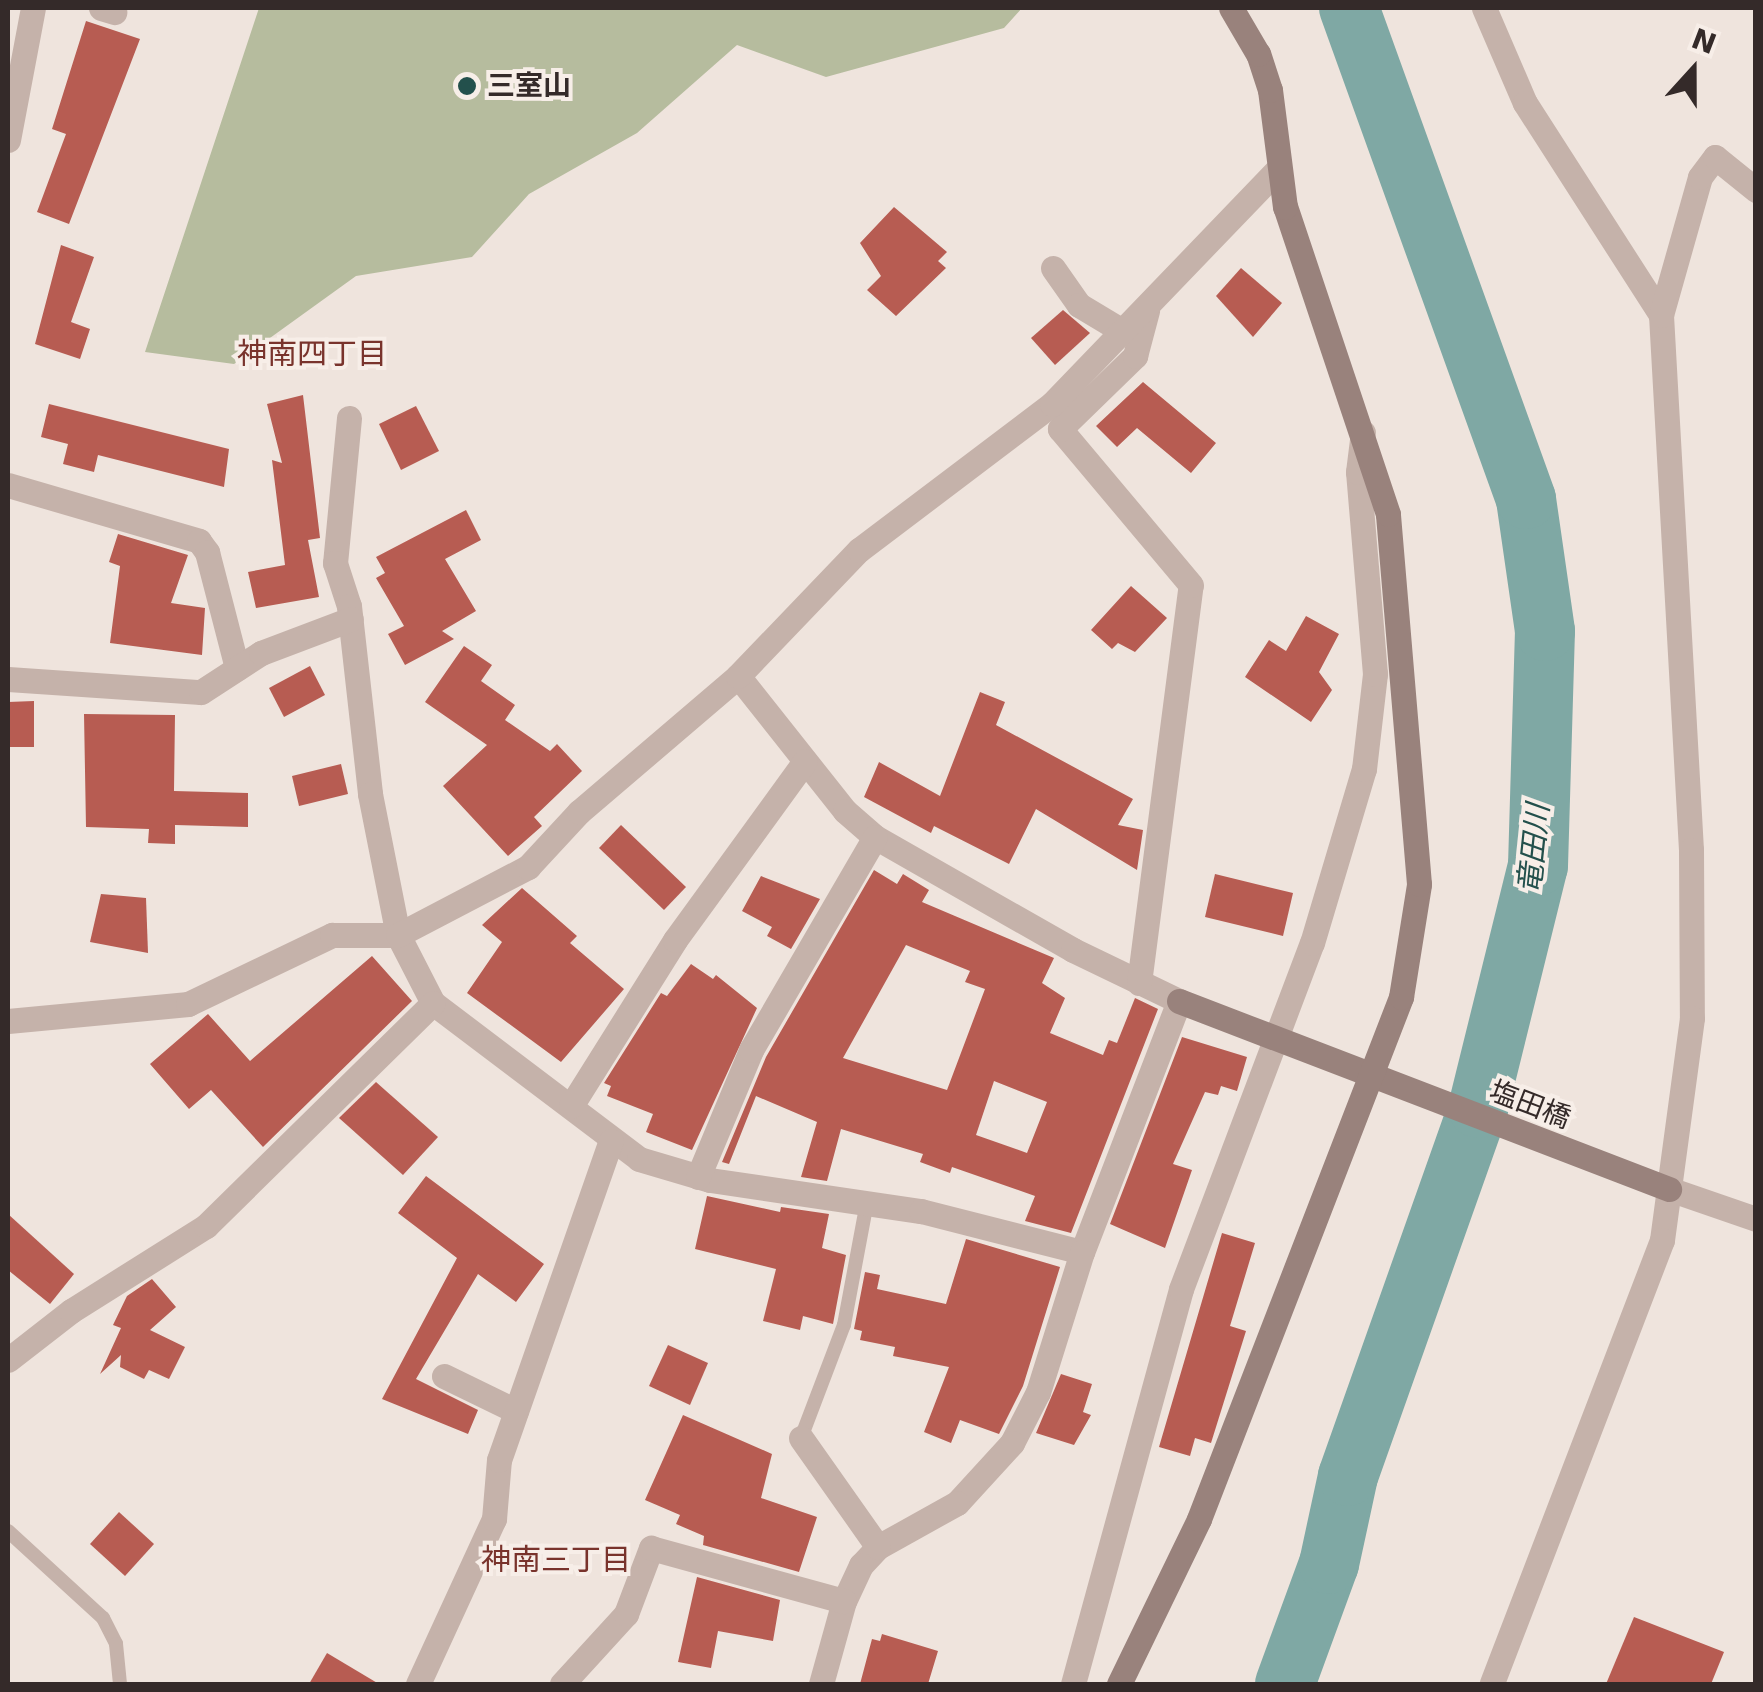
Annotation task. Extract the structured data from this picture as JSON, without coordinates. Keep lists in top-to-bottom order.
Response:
{
  "streets": {
    "street": ["塩田橋"]
  },
  "districts": ["神南四丁目", "神南三丁目"],
  "water": ["竜田川"],
  "places": ["三室山"],
  "north": "top"
}
